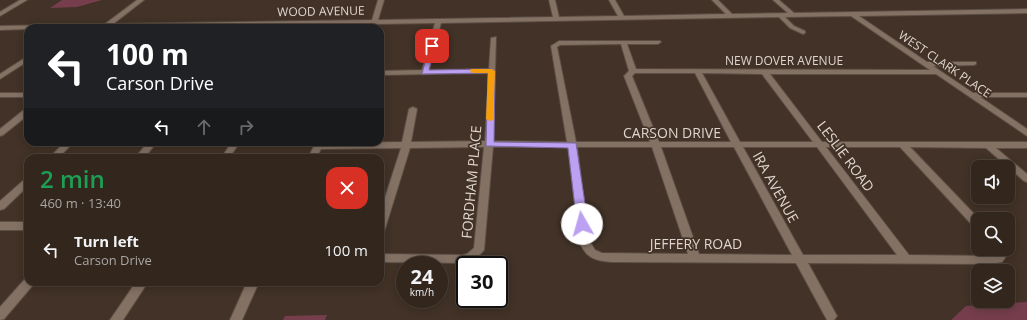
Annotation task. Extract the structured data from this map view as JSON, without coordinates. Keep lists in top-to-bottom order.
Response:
{
  "streets": {
    "street": [
      "WOOD AVENUE",
      "NEW DOVER AVENUE",
      "WEST CLARK PLACE",
      "CARSON DRIVE",
      "LESLIE ROAD",
      "FORDHAM PLACE",
      "IRA AVENUE",
      "JEFFERY ROAD"
    ]
  },
  "crossings": [
    ["WOOD AVENUE", "WEST CLARK PLACE"],
    ["NEW DOVER AVENUE", "WEST CLARK PLACE"],
    ["NEW DOVER AVENUE", "LESLIE ROAD"],
    ["NEW DOVER AVENUE", "IRA AVENUE"],
    ["CARSON DRIVE", "LESLIE ROAD"],
    ["CARSON DRIVE", "FORDHAM PLACE"],
    ["CARSON DRIVE", "IRA AVENUE"],
    ["CARSON DRIVE", "JEFFERY ROAD"],
    ["LESLIE ROAD", "JEFFERY ROAD"],
    ["IRA AVENUE", "JEFFERY ROAD"]
  ],
  "page": {
    "turn": ["100 m", "Carson Drive"],
    "heading": ["2 min", "460 m · 13:40"],
    "list": [
      {
        "name": "Turn left",
        "note": "Carson Drive",
        "value": "100 m"
      }
    ],
    "speed": "24 km/h",
    "limit": "30"
  }
}
